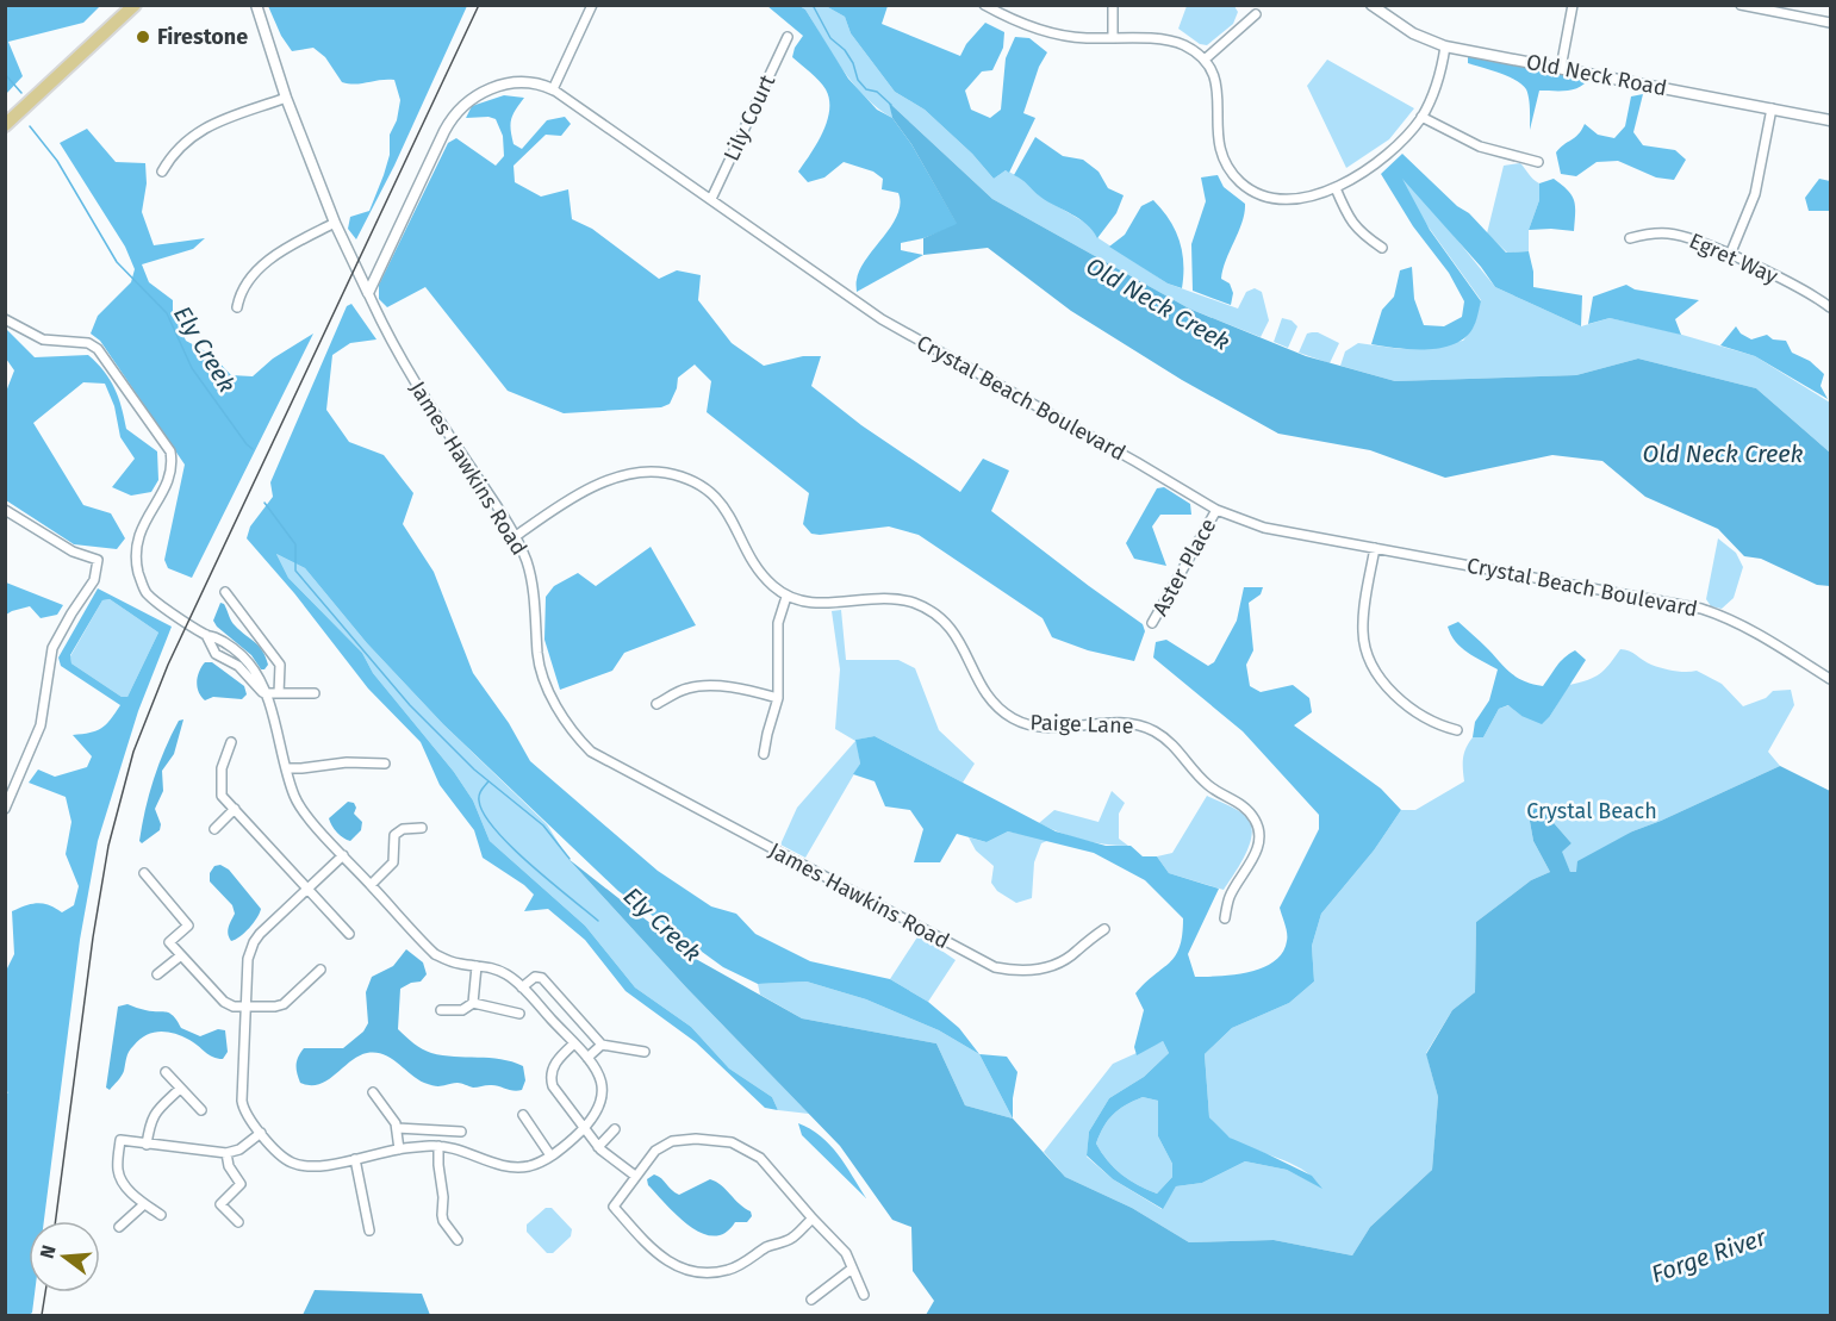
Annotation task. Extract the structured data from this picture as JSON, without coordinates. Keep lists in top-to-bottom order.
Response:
{
  "streets": {
    "street": [
      "Old Neck Road",
      "Lily Court",
      "Egret Way",
      "Crystal Beach Boulevard",
      "James Hawkins Road",
      "Aster Place",
      "Paige Lane"
    ]
  },
  "crossings": [
    ["Lily Court", "Crystal Beach Boulevard"],
    ["Crystal Beach Boulevard", "James Hawkins Road"],
    ["Crystal Beach Boulevard", "Aster Place"]
  ],
  "water": ["Old Neck Creek", "Ely Creek", "Forge River"],
  "parks": ["Crystal Beach"],
  "places": ["Firestone"],
  "north": "left"
}
